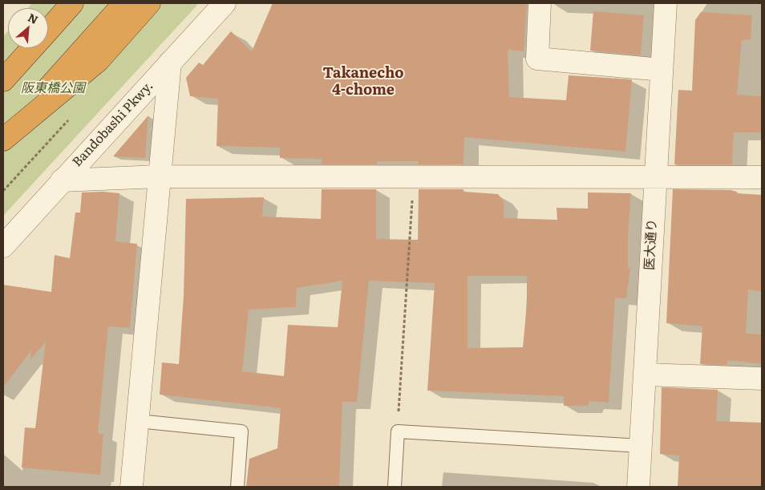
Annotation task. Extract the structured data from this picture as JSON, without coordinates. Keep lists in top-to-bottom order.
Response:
{
  "streets": {
    "street": ["Bandobashi Pkwy.", "医大通り"]
  },
  "districts": ["Takanecho 4-chome"],
  "parks": ["阪東橋公園"],
  "north": "top right"
}
